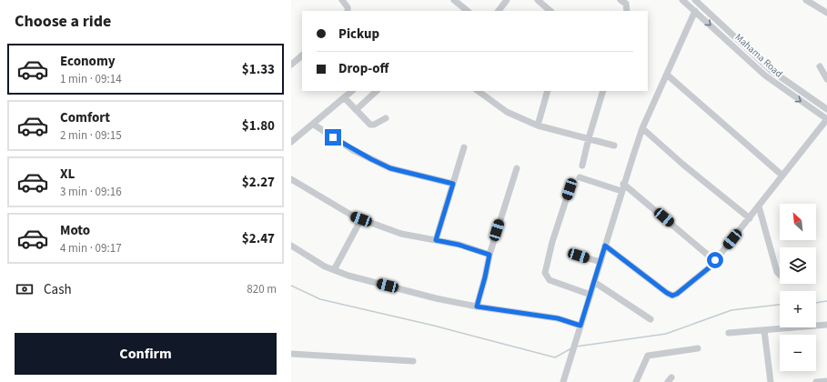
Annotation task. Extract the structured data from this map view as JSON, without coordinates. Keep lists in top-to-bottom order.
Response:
{
  "streets": {
    "street": ["Mahama Road"]
  },
  "north": "top left",
  "page": {
    "heading": "Choose a ride",
    "banner": ["Pickup", "Drop-off"],
    "list": [
      {
        "name": "Economy",
        "note": "1 min · 09:14",
        "value": "$1.33"
      },
      {
        "name": "Comfort",
        "note": "2 min · 09:15",
        "value": "$1.80"
      },
      {
        "name": "XL",
        "note": "3 min · 09:16",
        "value": "$2.27"
      },
      {
        "name": "Moto",
        "note": "4 min · 09:17",
        "value": "$2.47"
      }
    ],
    "map_buttons": ["+", "−"],
    "pay": ["Cash", "820 m"],
    "buttons": "Confirm"
  }
}
